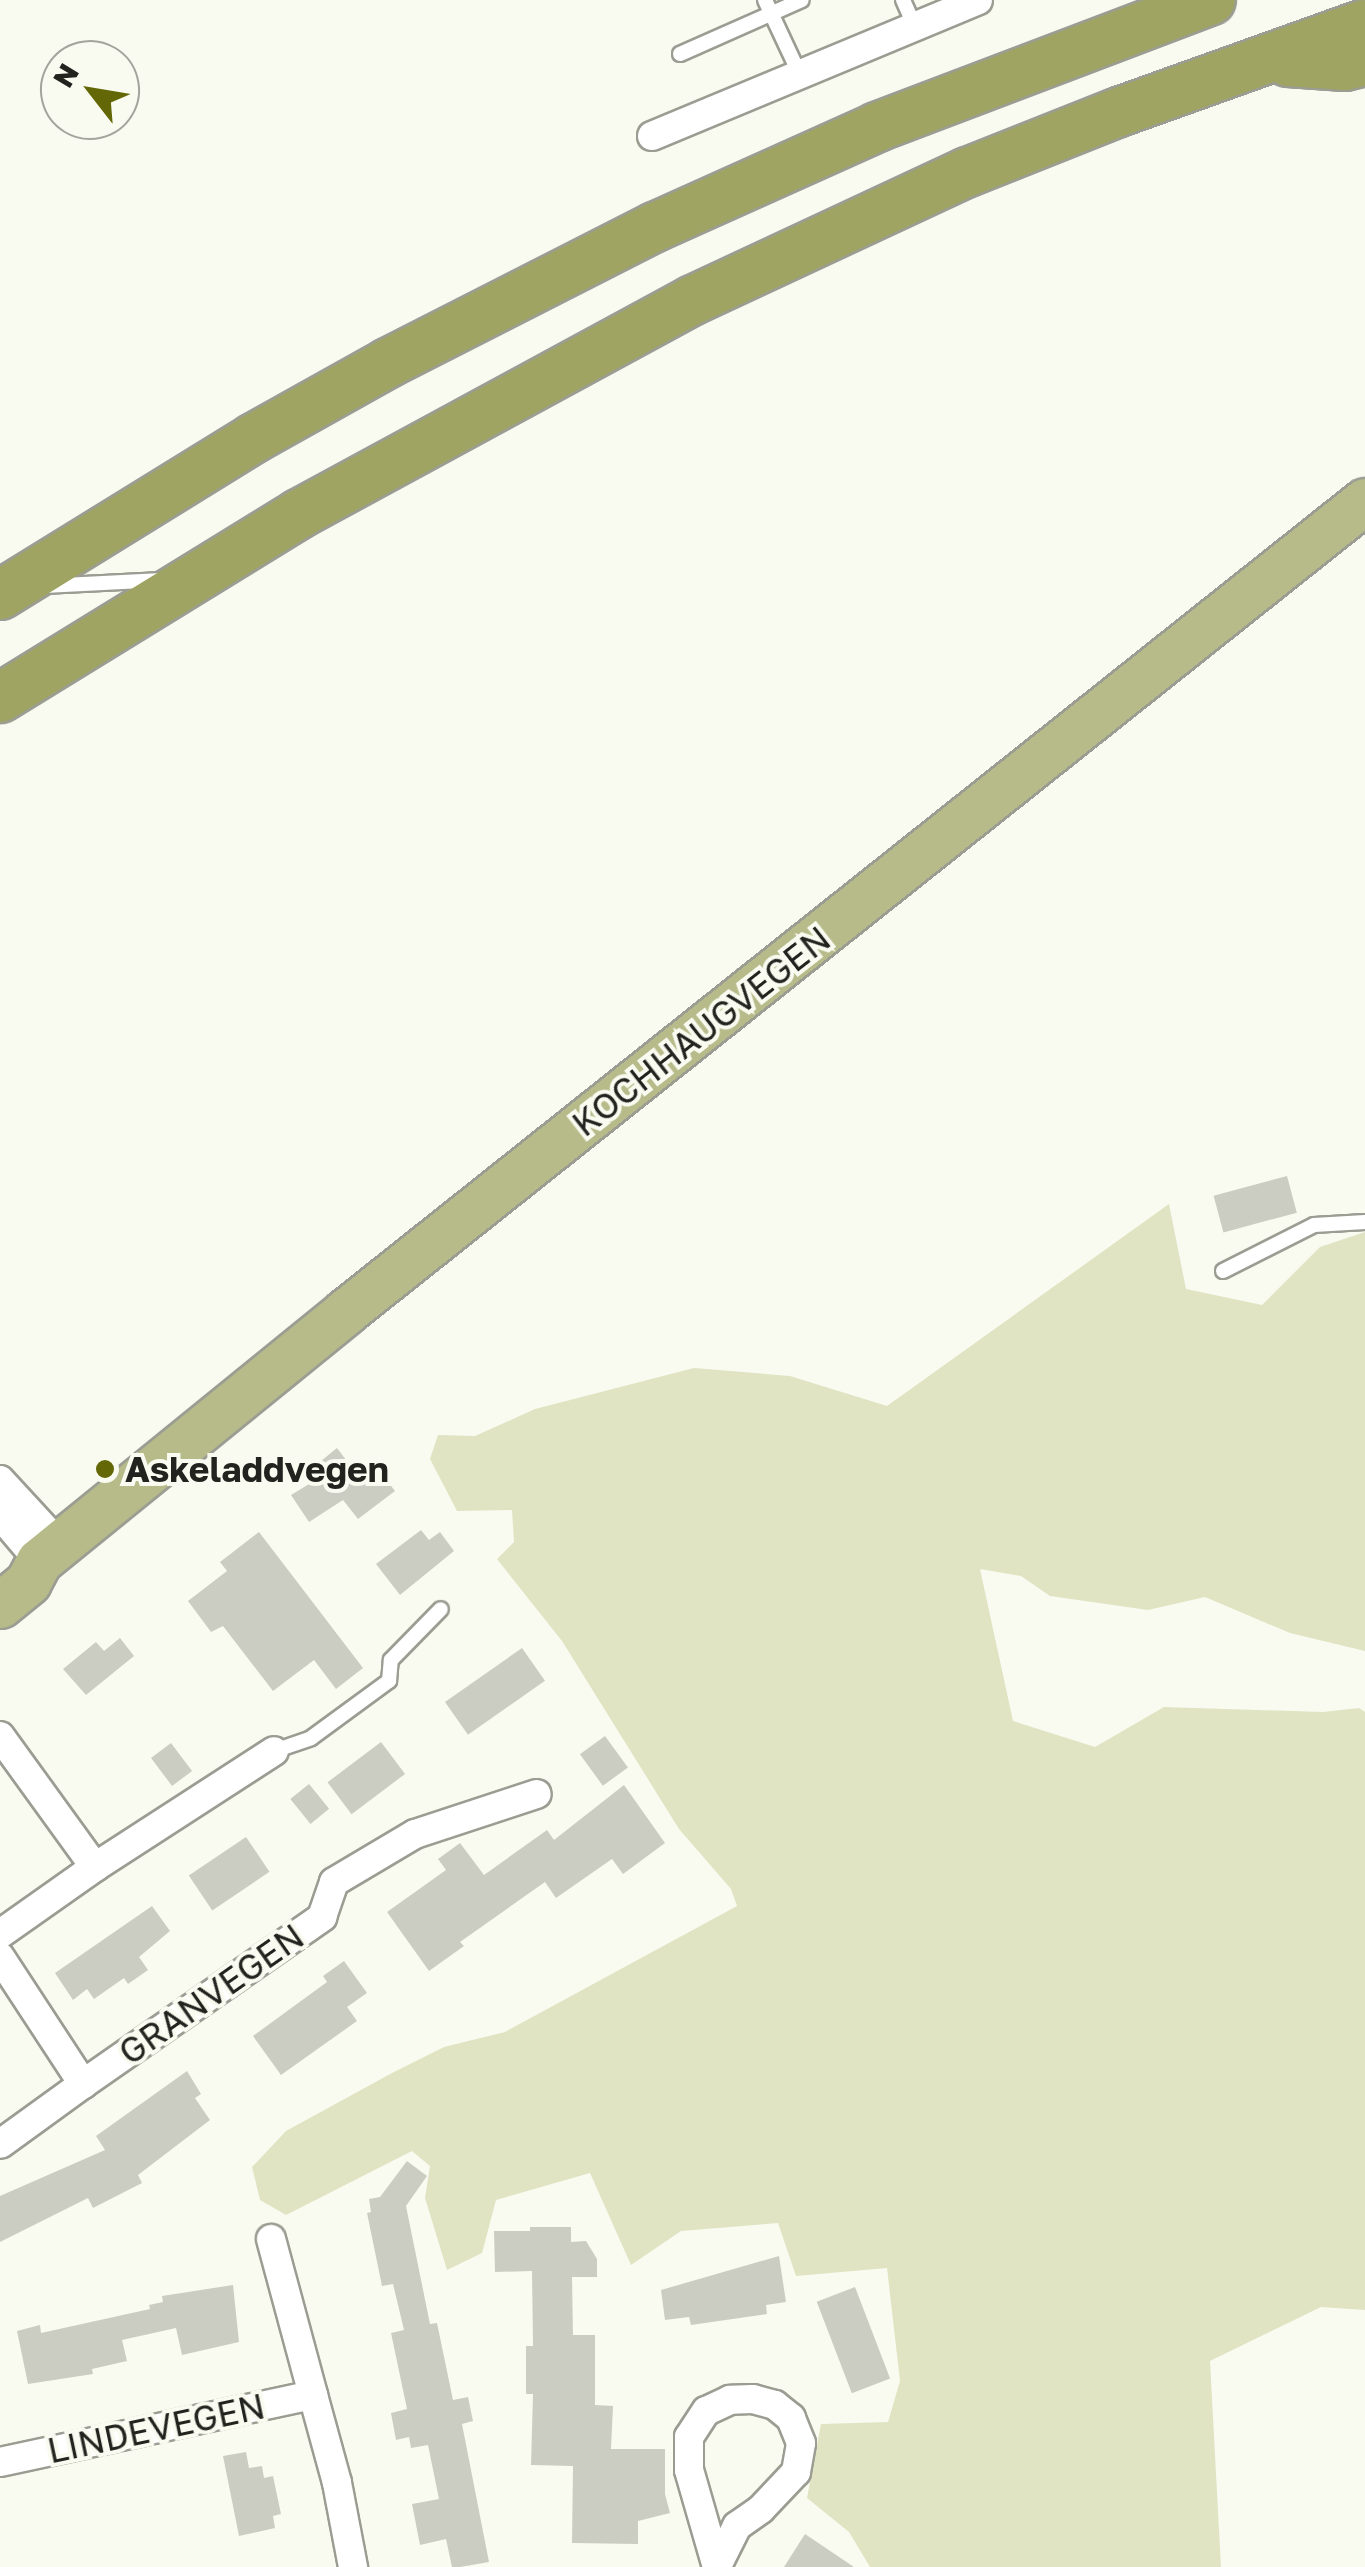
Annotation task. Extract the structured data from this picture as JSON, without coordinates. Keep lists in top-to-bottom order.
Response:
{
  "streets": {
    "main road": ["KOCHHAUGVEGEN"],
    "street": ["GRANVEGEN", "LINDEVEGEN"]
  },
  "places": ["Askeladdvegen"],
  "north": "top left"
}
